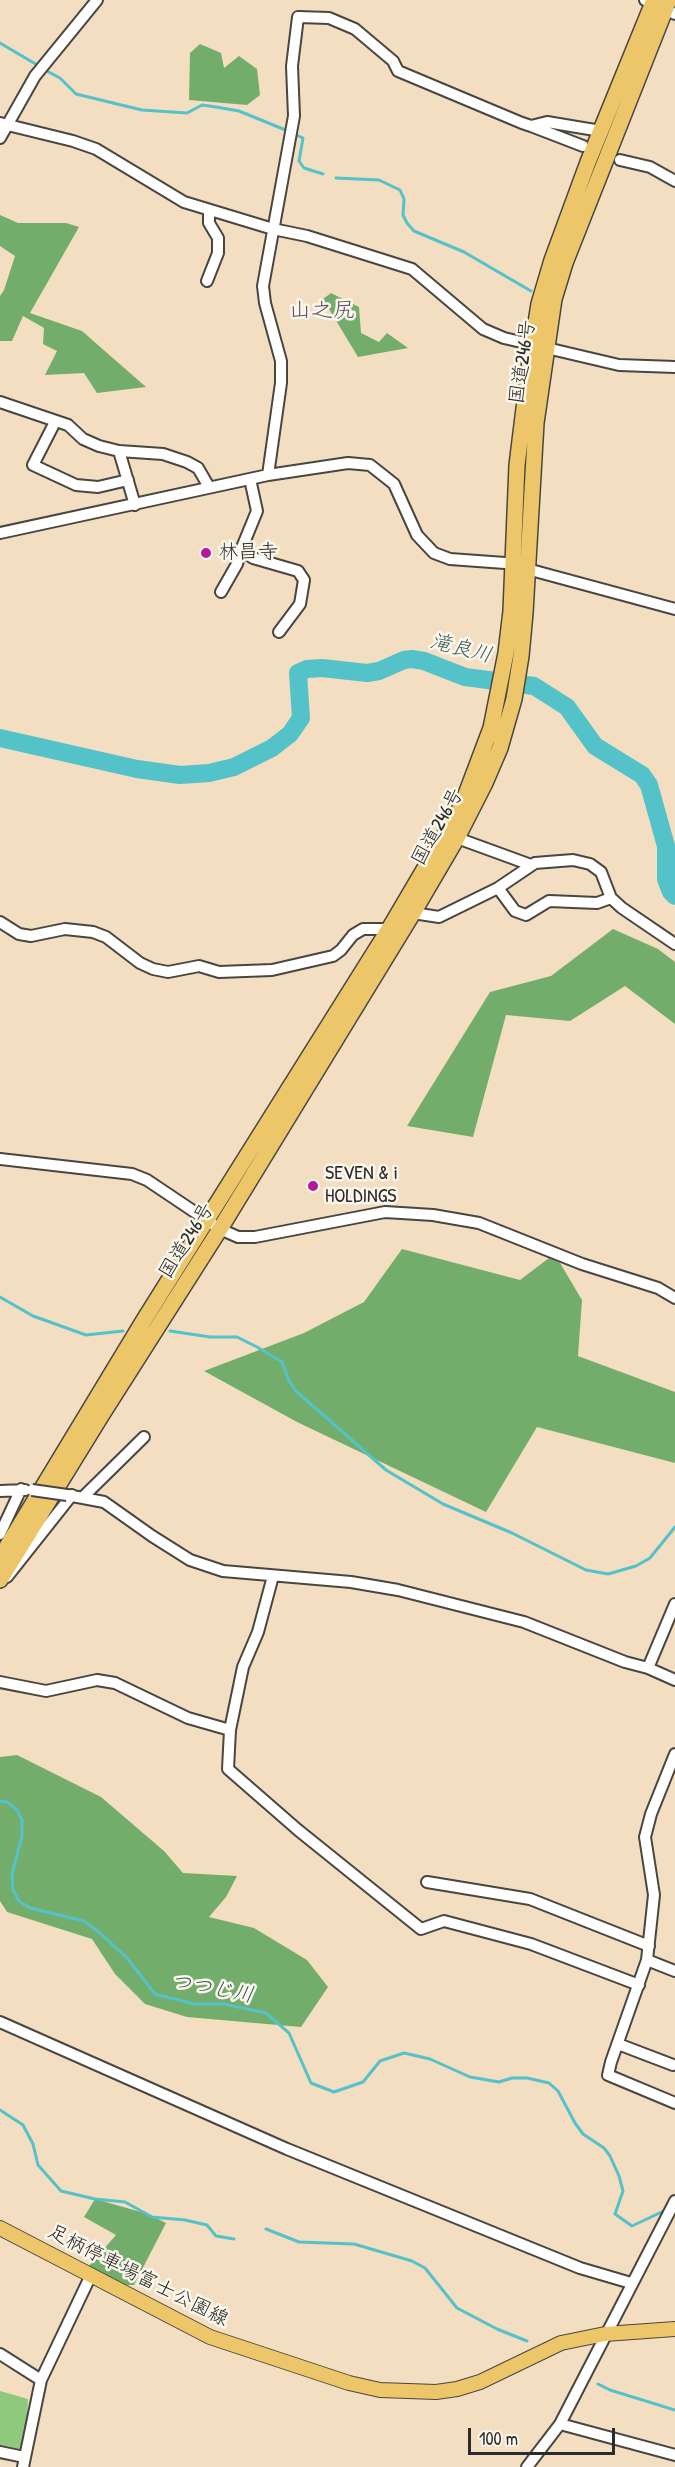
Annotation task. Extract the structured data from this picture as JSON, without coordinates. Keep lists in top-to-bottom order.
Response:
{
  "streets": {
    "highway": ["国道246号"],
    "main road": ["足柄停車場富士公園線"]
  },
  "districts": ["山之尻"],
  "water": ["滝良川", "つつじ川"],
  "places": ["林昌寺", "SEVEN & i HOLDINGS"],
  "scale_bar": "100 m"
}
